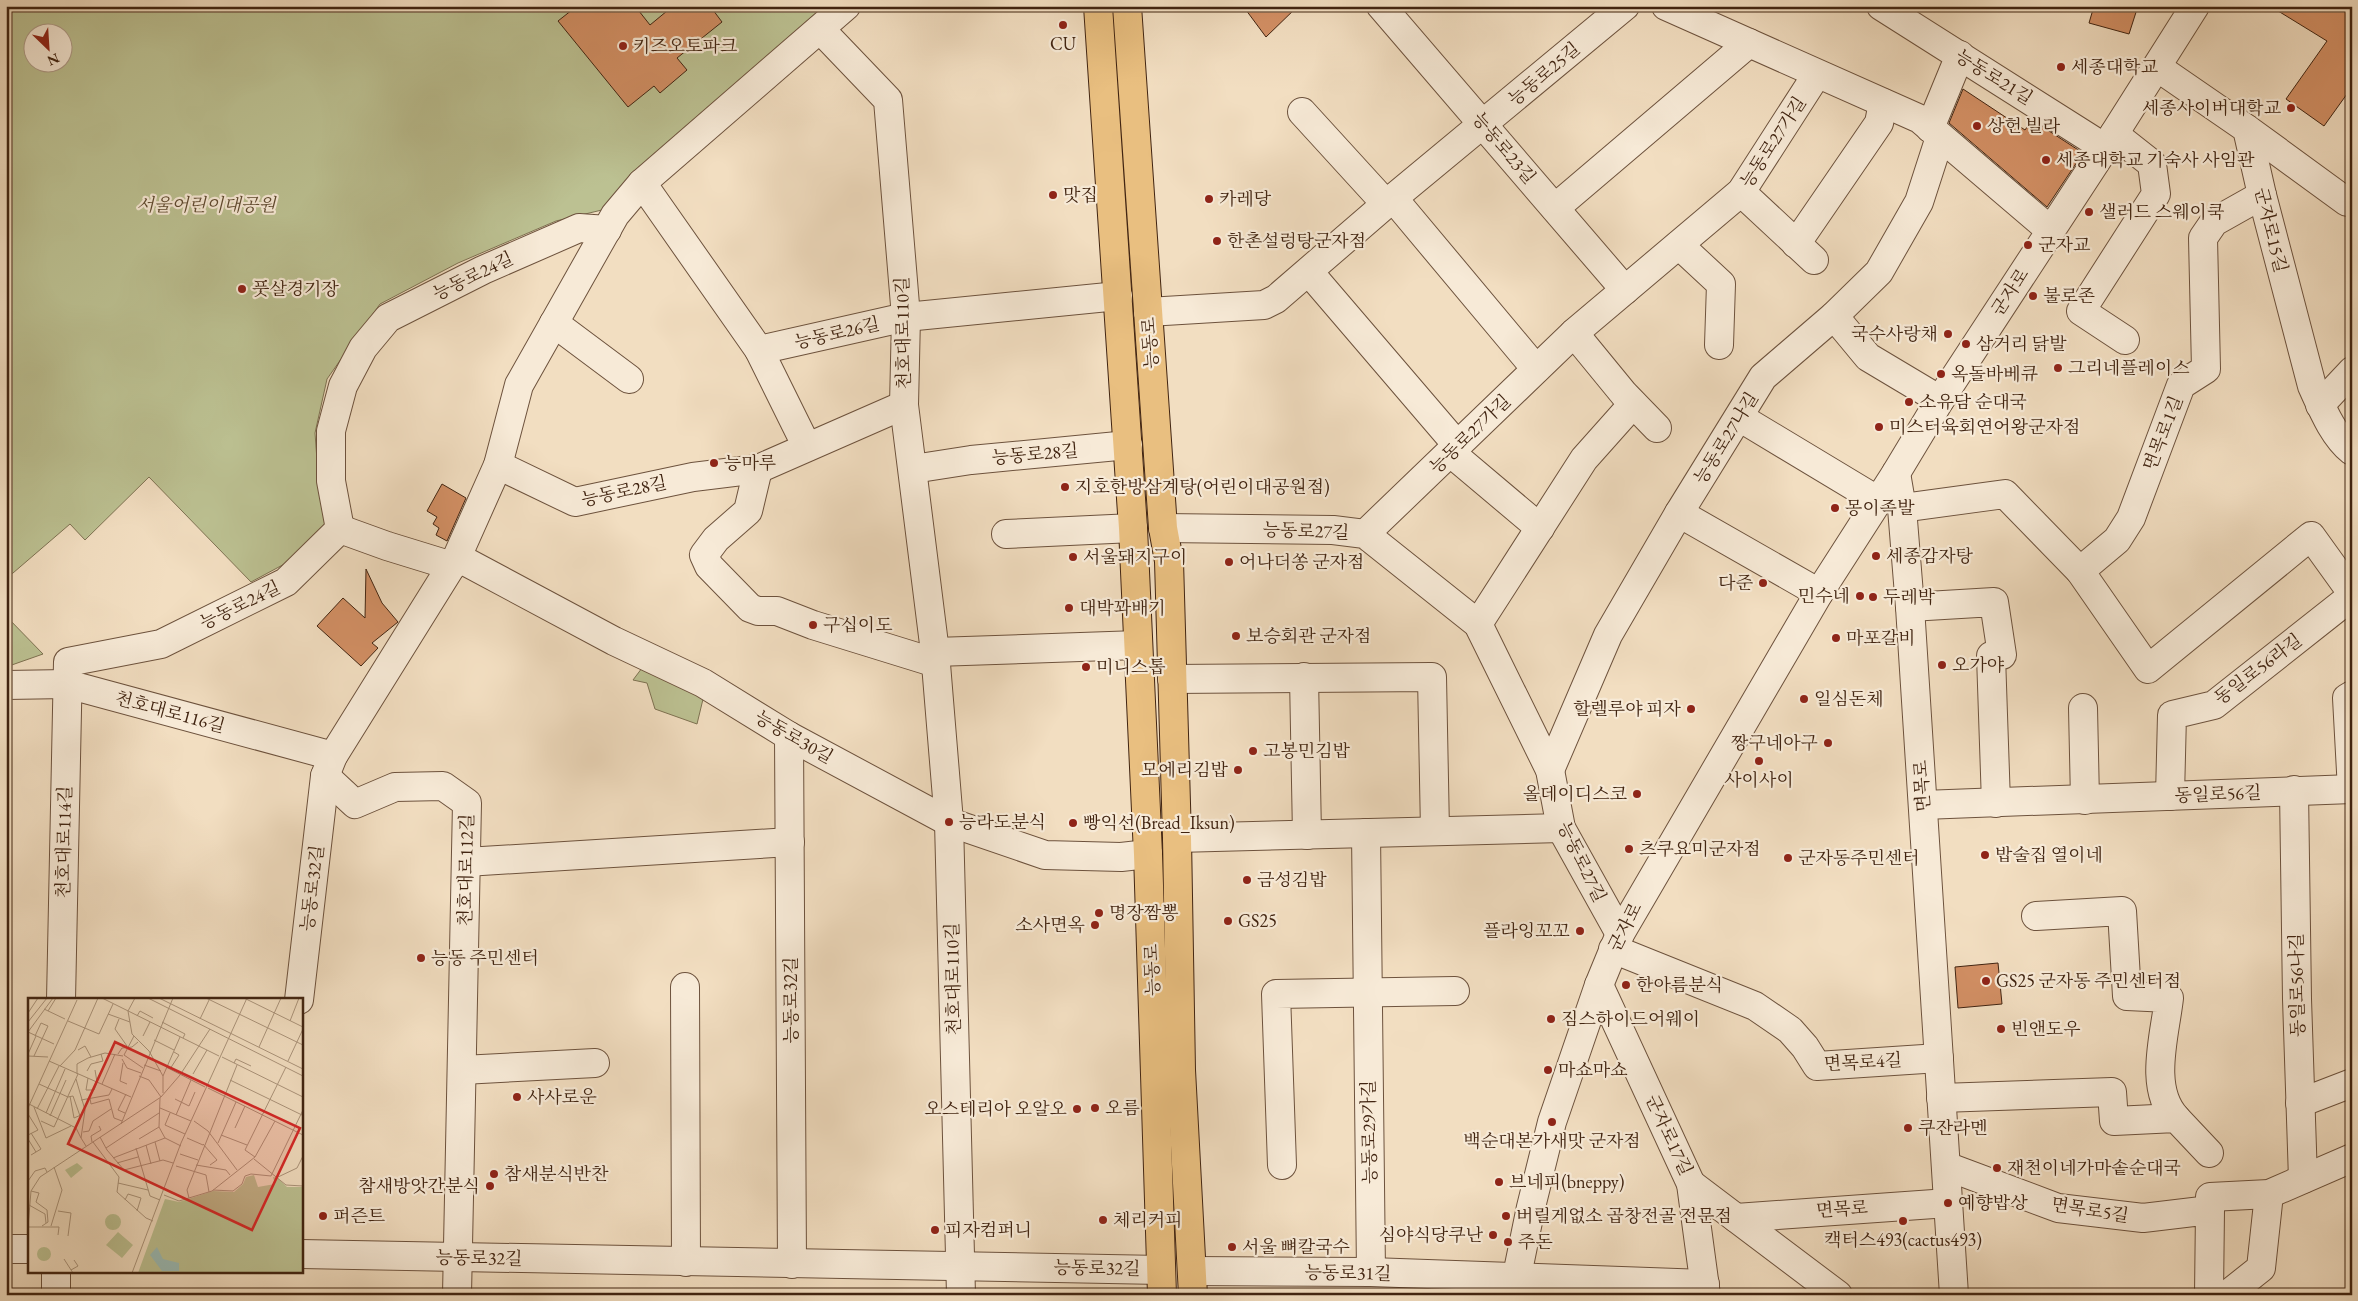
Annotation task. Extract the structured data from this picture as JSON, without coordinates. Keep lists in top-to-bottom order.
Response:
{
  "streets": {
    "main road": ["능동로", "능동로32길"],
    "street": [
      "능동로25길",
      "능동로21길",
      "능동로27가길",
      "능동로23길",
      "군자로15길",
      "능동로24길",
      "군자로",
      "능동로26길",
      "천호대로110길",
      "면목로1길",
      "능동로27나길",
      "능동로28길",
      "능동로27길",
      "동일로56라길",
      "천호대로116길",
      "능동로30길",
      "면목로",
      "동일로56길",
      "천호대로114길",
      "천호대로112길",
      "동일로56나길",
      "면목로4길",
      "능동로29가길",
      "군자로17길",
      "면목로5길",
      "능동로31길"
    ]
  },
  "crossings": [
    ["능동로25길", "능동로23길"],
    ["능동로25길", "능동로"],
    ["능동로21길", "군자로"],
    ["능동로21길", "능동로27나길"],
    ["능동로27가길", "능동로23길"],
    ["능동로27가길", "능동로27길"],
    ["군자로15길", "면목로1길"],
    ["능동로24길", "천호대로116길"],
    ["능동로24길", "능동로30길"],
    ["능동로24길", "천호대로114길"],
    ["군자로", "능동로27길"],
    ["군자로", "면목로"],
    ["군자로", "면목로4길"],
    ["군자로", "군자로17길"],
    ["군자로", "능동로31길"],
    ["능동로26길", "천호대로110길"],
    ["능동로26길", "능동로"],
    ["천호대로110길", "능동로28길"],
    ["천호대로110길", "능동로30길"],
    ["천호대로110길", "능동로32길"],
    ["능동로", "능동로28길"],
    ["능동로", "능동로27길"],
    ["능동로", "능동로30길"],
    ["능동로", "능동로32길"],
    ["능동로", "능동로31길"],
    ["능동로27나길", "능동로27길"],
    ["능동로27길", "면목로4길"],
    ["동일로56라길", "동일로56길"],
    ["천호대로116길", "천호대로114길"],
    ["천호대로116길", "천호대로112길"],
    ["천호대로116길", "능동로32길"],
    ["능동로30길", "능동로32길"],
    ["면목로", "동일로56길"],
    ["면목로", "면목로4길"],
    ["면목로", "면목로5길"],
    ["동일로56길", "동일로56나길"],
    ["천호대로112길", "능동로32길"],
    ["능동로32길", "능동로31길"],
    ["동일로56나길", "면목로5길"],
    ["능동로29가길", "능동로31길"],
    ["군자로17길", "능동로31길"]
  ],
  "parks": ["서울어린이대공원"],
  "places": [
    "CU",
    "키즈오토파크",
    "세종대학교",
    "세종사이버대학교",
    "상헌 빌라",
    "세종대학교 기숙사 사임관",
    "맛집",
    "카레당",
    "샐러드 스웨이쿡",
    "한촌설렁탕군자점",
    "군자교",
    "풋살경기장",
    "불로존",
    "국수사랑채",
    "삼거리 닭발",
    "그리네플레이스",
    "옥돌바베큐",
    "소유담 순대국",
    "미스터육회연어왕군자점",
    "능마루",
    "지호한방삼계탕(어린이대공원점)",
    "몽이족발",
    "세종감자탕",
    "서울돼지구이",
    "어나더쏭 군자점",
    "다준",
    "민수네",
    "두레박",
    "대박꽈배기",
    "구십이도",
    "보승회관 군자점",
    "마포갈비",
    "오가야",
    "미니스톱",
    "일심돈체",
    "할렐루야 피자",
    "짱구네아구",
    "고봉민김밥",
    "사이사이",
    "모에리김밥",
    "올데이디스코",
    "능라도분식",
    "빵익선(Bread_Iksun)",
    "츠쿠요미군자점",
    "밥술집 열이네",
    "군자동주민센터",
    "금성김밥",
    "명장짬뽕",
    "GS25",
    "소사면옥",
    "플라잉꼬꼬",
    "능동 주민센터",
    "GS25 군자동 주민센터점",
    "한아름분식",
    "짐스하이드어웨이",
    "빈앤도우",
    "마쇼마쇼",
    "사사로운",
    "오름",
    "오스테리아 오알오",
    "백순대본가새맛 군자점",
    "쿠잔라멘",
    "재천이네가마솥순대국",
    "참새분식반찬",
    "브네피(bneppy)",
    "참새방앗간분식",
    "예향밥상",
    "퍼즌트",
    "버릴게없소 곱창전골 전문점",
    "체리커피",
    "캑터스493(cactus493)",
    "피자컴퍼니",
    "심야식당쿠난",
    "주돈",
    "서울 뼈칼국수"
  ],
  "north": "bottom right"
}
